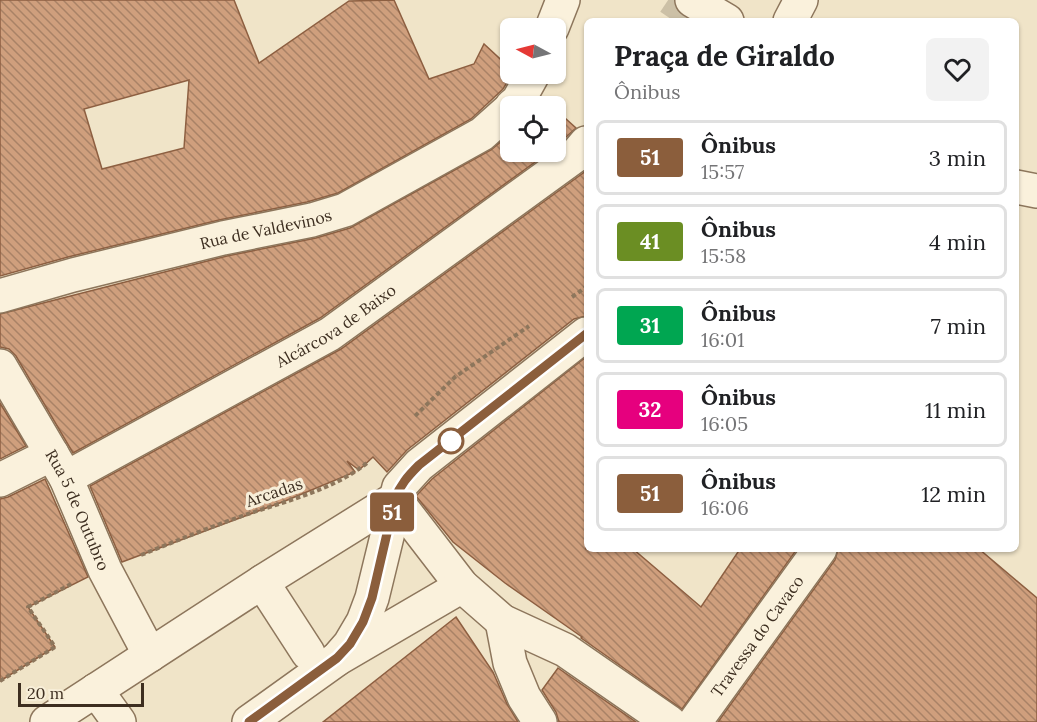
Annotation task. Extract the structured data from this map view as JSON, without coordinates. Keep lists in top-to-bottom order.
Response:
{
  "streets": {
    "street": [
      "Rua de Valdevinos",
      "Alcárcova de Baixo",
      "Rua 5 de Outubro",
      "Travessa do Cavaco"
    ],
    "path": ["Arcadas"]
  },
  "crossings": [
    ["Alcárcova de Baixo", "Rua 5 de Outubro"],
    ["Arcadas", "Rua 5 de Outubro"]
  ],
  "lines": ["bus line 51"],
  "scale_bar": "20 m",
  "north": "left",
  "page": {
    "on_map": "51",
    "heading": ["Praça de Giraldo", "Ônibus"],
    "list": [
      {
        "mark": "51",
        "name": "Ônibus",
        "note": "15:57",
        "value": "3 min"
      },
      {
        "mark": "41",
        "name": "Ônibus",
        "note": "15:58",
        "value": "4 min"
      },
      {
        "mark": "31",
        "name": "Ônibus",
        "note": "16:01",
        "value": "7 min"
      },
      {
        "mark": "32",
        "name": "Ônibus",
        "note": "16:05",
        "value": "11 min"
      },
      {
        "mark": "51",
        "name": "Ônibus",
        "note": "16:06",
        "value": "12 min"
      }
    ],
    "scale": "20 m"
  }
}
